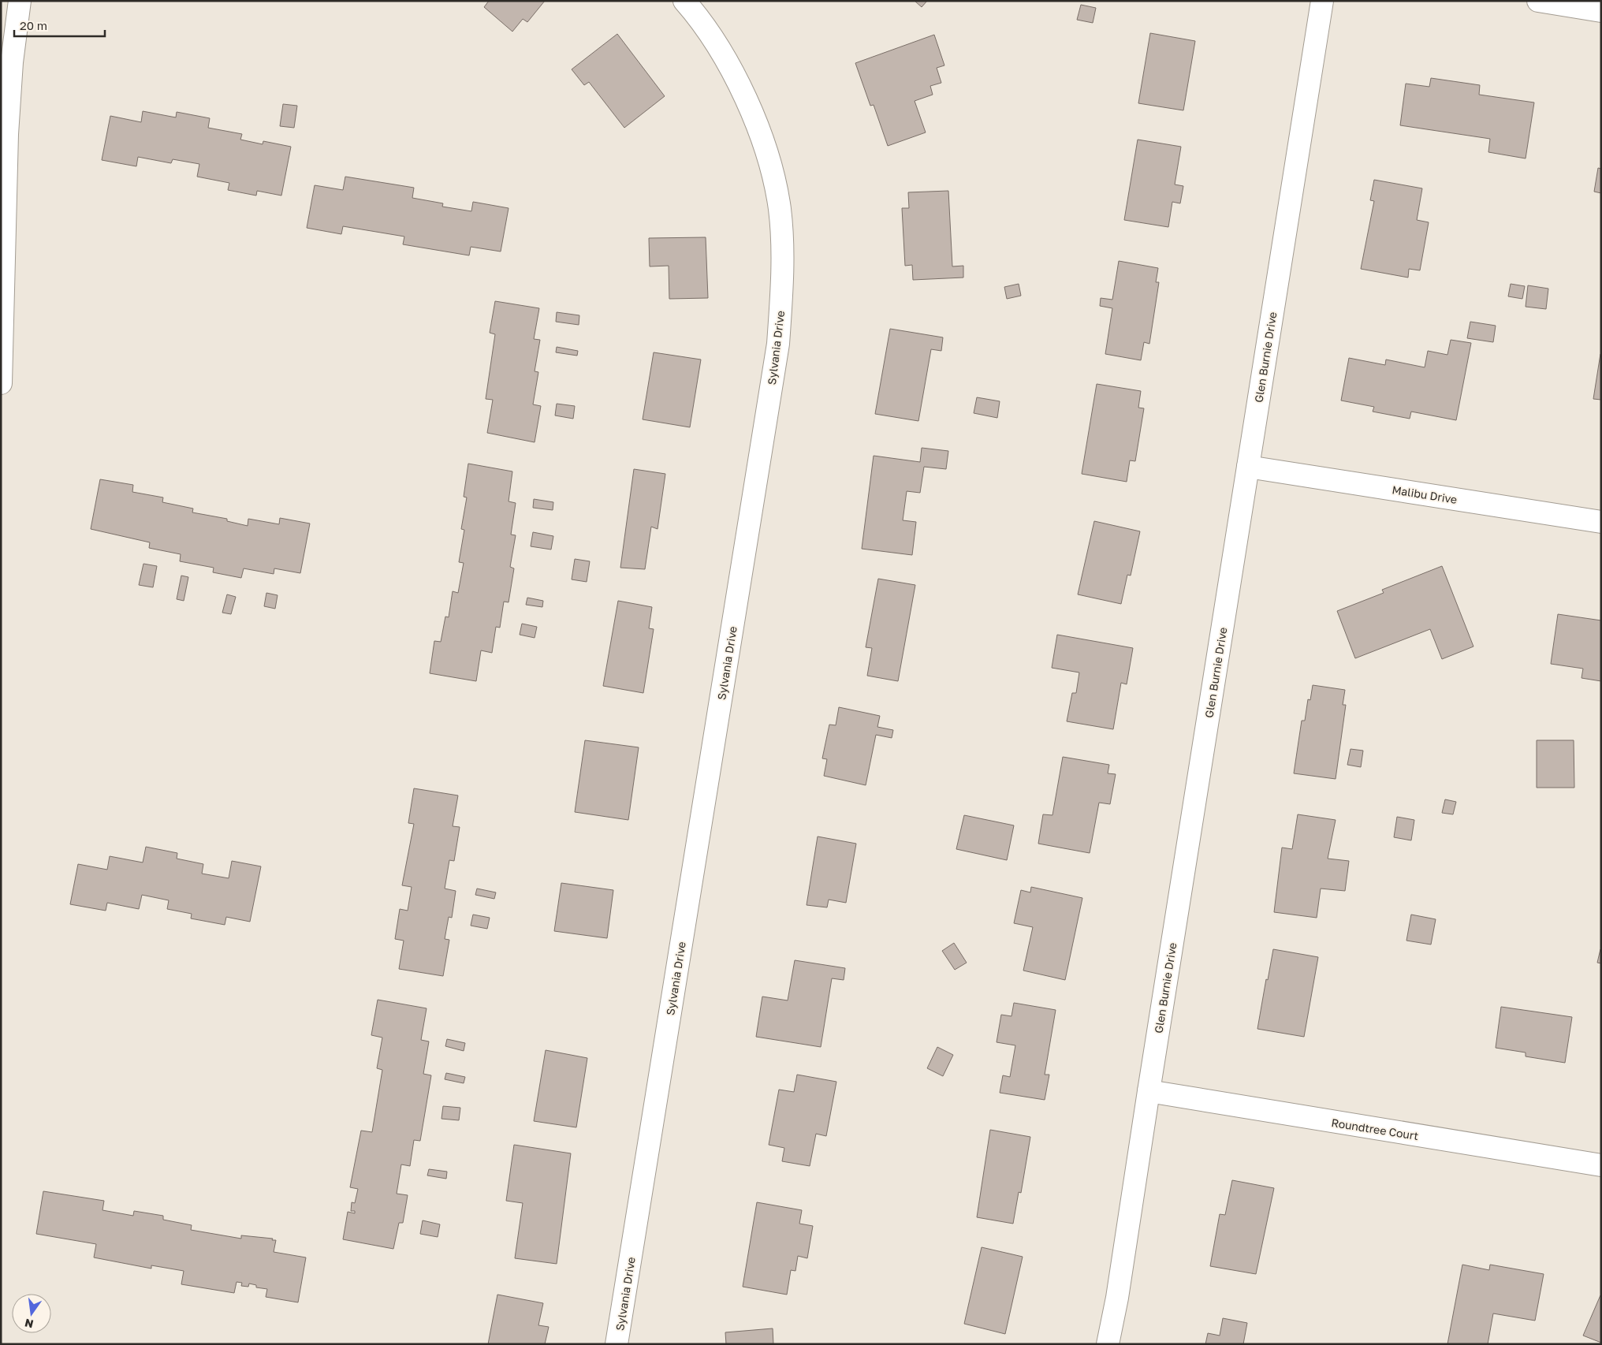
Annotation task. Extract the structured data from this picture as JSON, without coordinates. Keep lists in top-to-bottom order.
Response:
{
  "streets": {
    "street": [
      "Sylvania Drive",
      "Glen Burnie Drive",
      "Malibu Drive",
      "Roundtree Court"
    ]
  },
  "crossings": [
    ["Glen Burnie Drive", "Malibu Drive"],
    ["Glen Burnie Drive", "Roundtree Court"]
  ],
  "scale_bar": "20 m",
  "north": "bottom"
}
